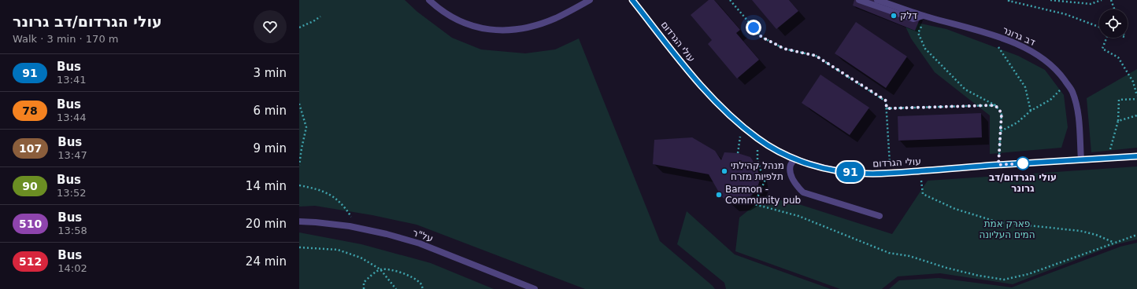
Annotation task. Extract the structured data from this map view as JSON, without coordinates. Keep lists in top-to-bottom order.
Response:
{
  "streets": {
    "street": ["דב גרונר", "עולי הגרדום", "על\"ר"]
  },
  "crossings": [
    ["דב גרונר", "עולי הגרדום"]
  ],
  "parks": ["פארק אמת המים העליונה"],
  "places": [
    "דלק",
    "עולי הגרדום/דב גרונר",
    "מנהל קהילתי תלפיות מזרח",
    "Barmon - Community pub"
  ],
  "lines": ["bus line 91"],
  "page": {
    "heading": ["עולי הגרדום/דב גרונר", "Walk · 3 min · 170 m"],
    "on_map": "91",
    "list": [
      {
        "mark": "91",
        "name": "Bus",
        "note": "13:41",
        "value": "3 min"
      },
      {
        "mark": "78",
        "name": "Bus",
        "note": "13:44",
        "value": "6 min"
      },
      {
        "mark": "107",
        "name": "Bus",
        "note": "13:47",
        "value": "9 min"
      },
      {
        "mark": "90",
        "name": "Bus",
        "note": "13:52",
        "value": "14 min"
      },
      {
        "mark": "510",
        "name": "Bus",
        "note": "13:58",
        "value": "20 min"
      },
      {
        "mark": "512",
        "name": "Bus",
        "note": "14:02",
        "value": "24 min"
      }
    ]
  }
}
